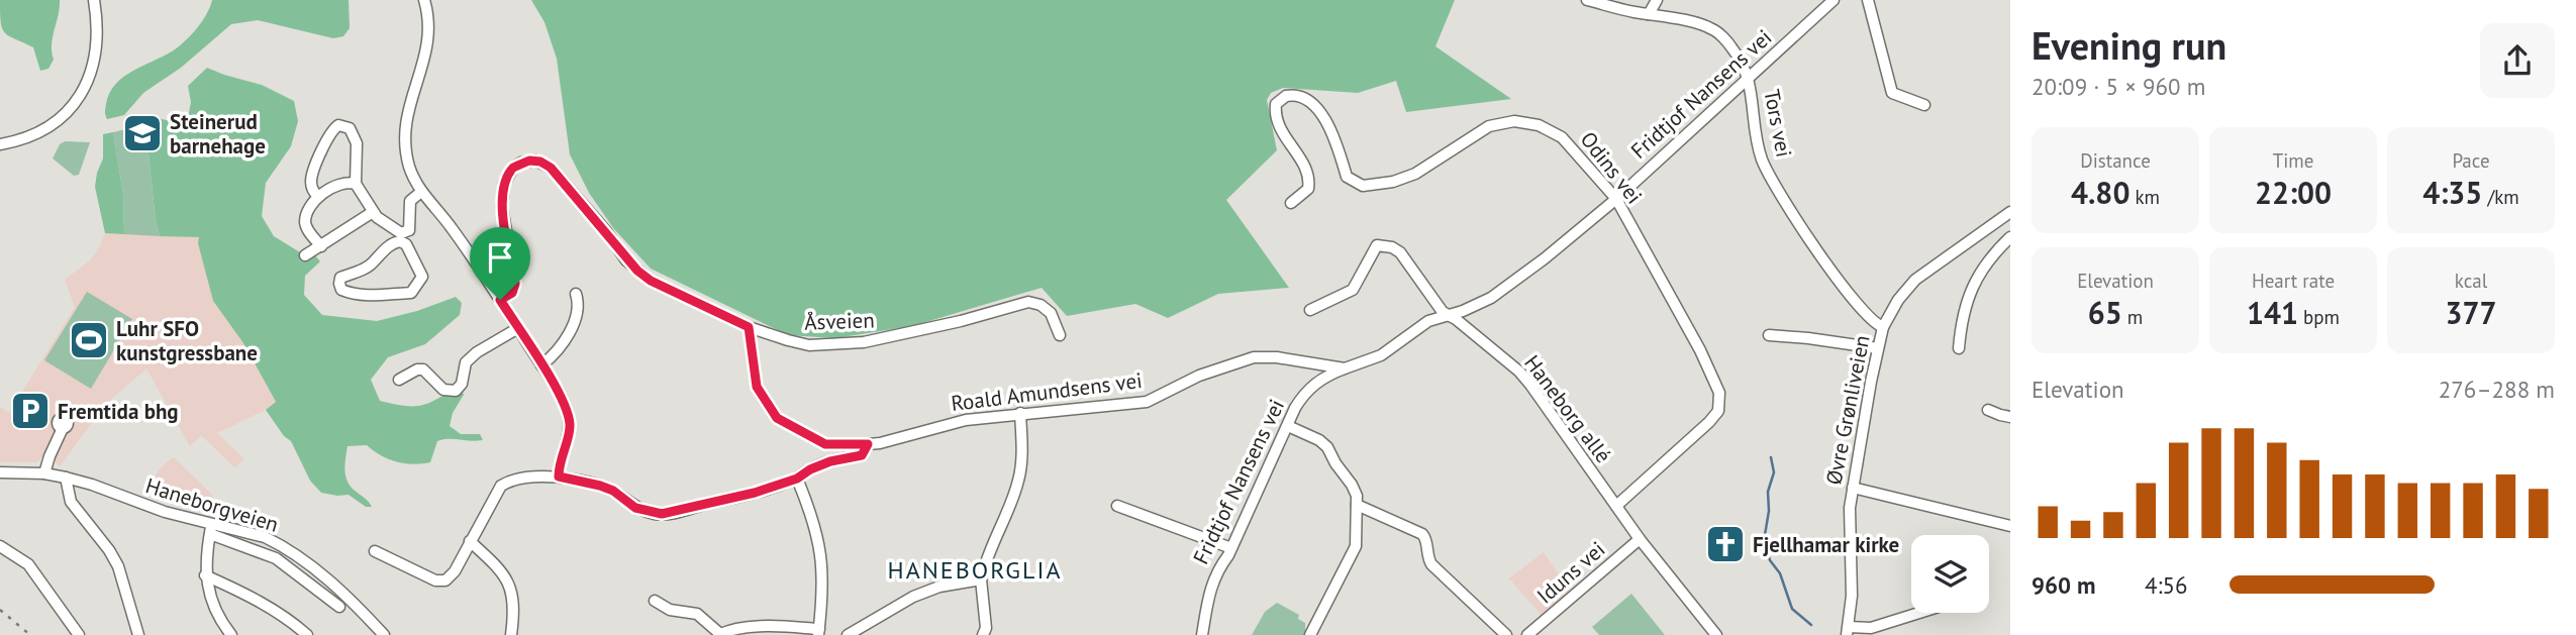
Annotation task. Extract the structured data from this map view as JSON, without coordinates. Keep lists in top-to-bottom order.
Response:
{
  "streets": {
    "street": [
      "Fridtjof Nansens vei",
      "Tors vei",
      "Odins vei",
      "Åsveien",
      "Roald Amundsens vei",
      "Haneborg allé",
      "Øvre Grønliveien",
      "Haneborgveien",
      "Iduns vei"
    ]
  },
  "crossings": [
    ["Fridtjof Nansens vei", "Tors vei"],
    ["Fridtjof Nansens vei", "Odins vei"],
    ["Fridtjof Nansens vei", "Roald Amundsens vei"],
    ["Fridtjof Nansens vei", "Haneborg allé"],
    ["Tors vei", "Øvre Grønliveien"],
    ["Odins vei", "Haneborg allé"],
    ["Haneborg allé", "Iduns vei"]
  ],
  "districts": ["HANEBORGLIA"],
  "places": {
    "school or university": ["Steinerud barnehage"],
    "sports": ["Luhr SFO kunstgressbane"],
    "parking": ["Fremtida bhg"],
    "church": ["Fjellhamar kirke"]
  },
  "page": {
    "heading": ["Evening run", "20:09 · 5 × 960 m"],
    "stats": [
      ["Distance", "4.80 km"],
      ["Time", "22:00"],
      ["Pace", "4:35 /km"],
      ["Elevation", "65 m"],
      ["Heart rate", "141 bpm"],
      ["kcal", "377"]
    ],
    "chart": ["Elevation", "276–288 m"],
    "list": [
      {
        "name": "960 m",
        "note": "4:56"
      }
    ]
  }
}
